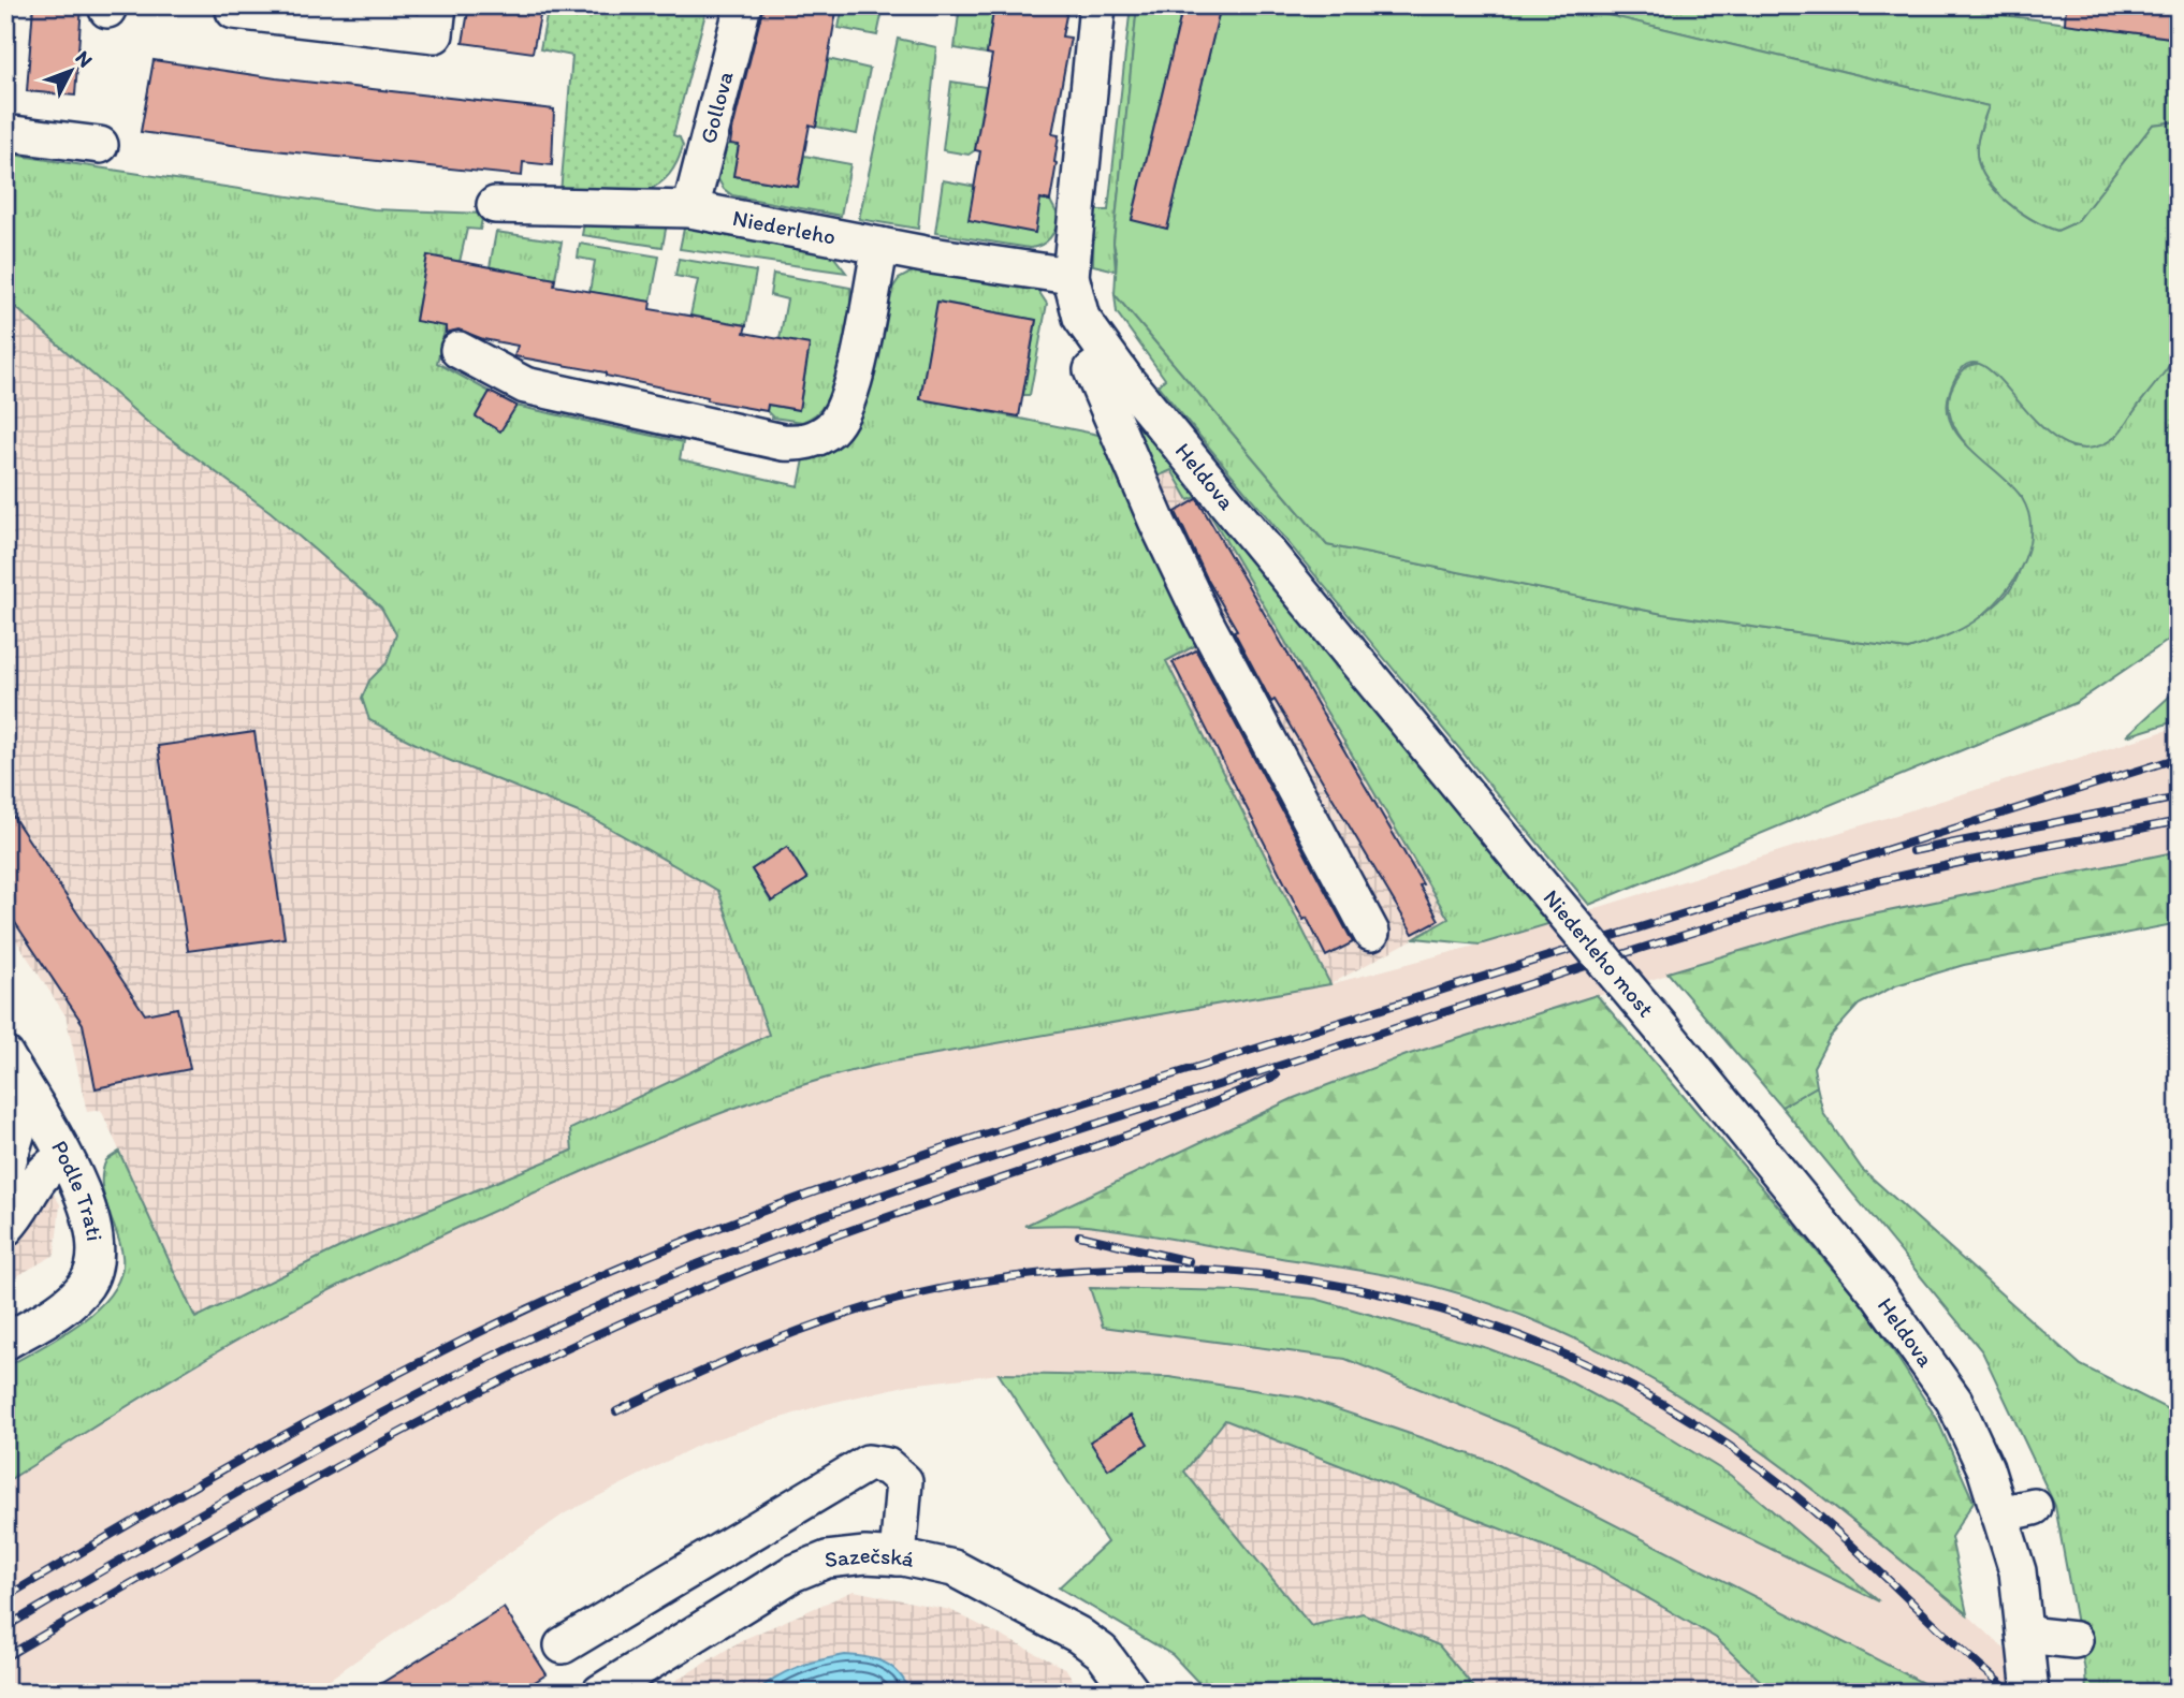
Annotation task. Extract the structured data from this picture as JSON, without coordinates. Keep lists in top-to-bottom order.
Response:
{
  "streets": {
    "street": [
      "Gollova",
      "Niederleho",
      "Heldova",
      "Niederleho most",
      "Podle Trati",
      "Sazečská"
    ]
  },
  "crossings": [
    ["Gollova", "Niederleho"],
    ["Niederleho", "Heldova"],
    ["Heldova", "Niederleho most"]
  ],
  "north": "top right"
}
